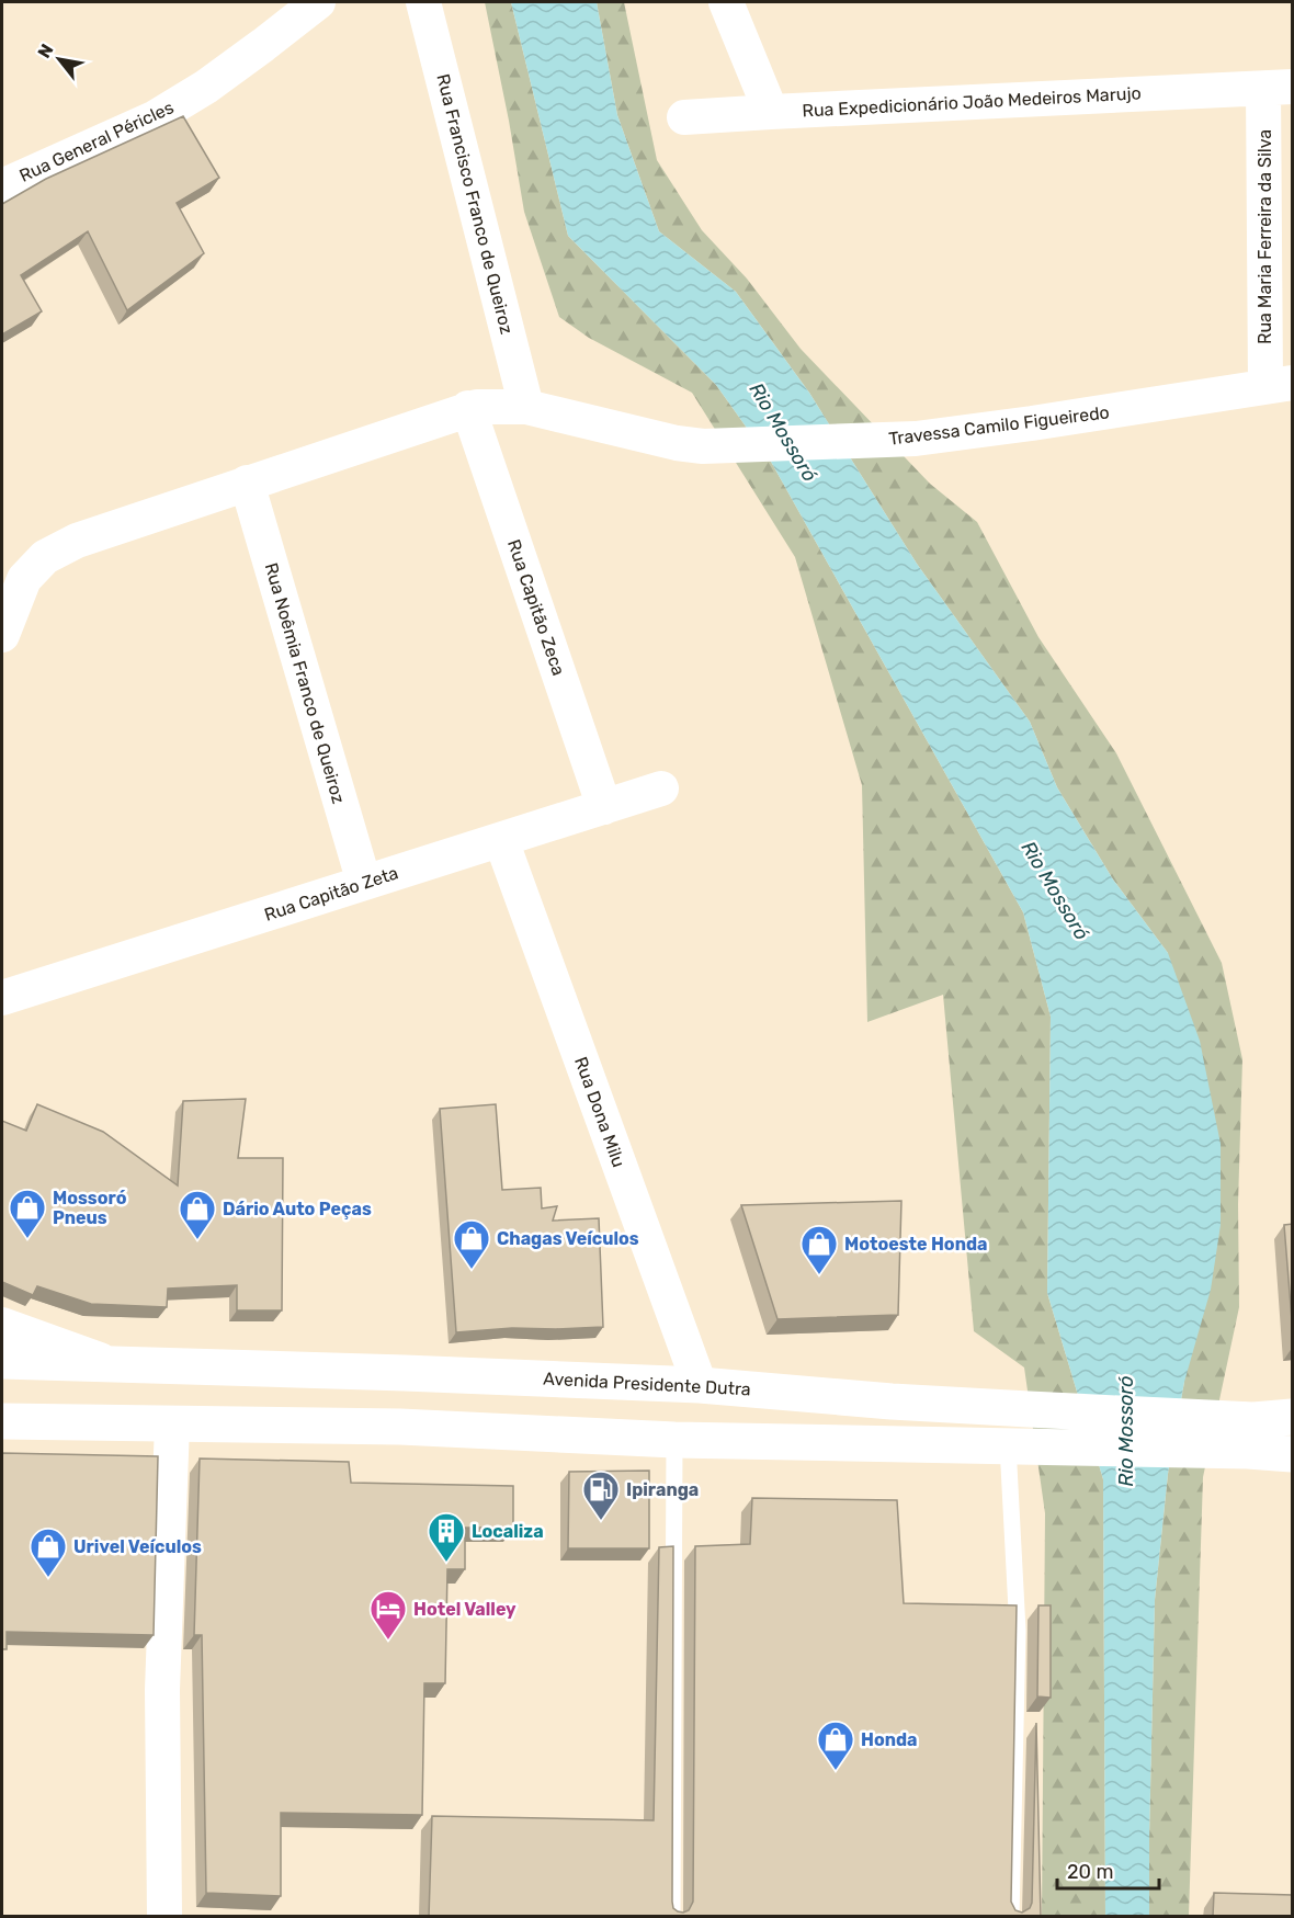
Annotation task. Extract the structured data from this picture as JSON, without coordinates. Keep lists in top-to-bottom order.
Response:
{
  "streets": {
    "main road": ["Avenida Presidente Dutra"],
    "street": [
      "Rua Expedicionário João Medeiros Marujo",
      "Rua General Péricles",
      "Rua Francisco Franco de Queiroz",
      "Rua Maria Ferreira da Silva",
      "Travessa Camilo Figueiredo",
      "Rua Capitão Zeca",
      "Rua Noêmia Franco de Queiroz",
      "Rua Capitão Zeta",
      "Rua Dona Milu"
    ]
  },
  "crossings": [
    ["Rua Expedicionário João Medeiros Marujo", "Rua Maria Ferreira da Silva"],
    ["Rua Francisco Franco de Queiroz", "Travessa Camilo Figueiredo"],
    ["Rua Maria Ferreira da Silva", "Travessa Camilo Figueiredo"],
    ["Travessa Camilo Figueiredo", "Rua Capitão Zeca"],
    ["Travessa Camilo Figueiredo", "Rua Noêmia Franco de Queiroz"],
    ["Rua Capitão Zeca", "Rua Capitão Zeta"],
    ["Rua Noêmia Franco de Queiroz", "Rua Capitão Zeta"],
    ["Rua Capitão Zeta", "Rua Dona Milu"],
    ["Rua Dona Milu", "Avenida Presidente Dutra"]
  ],
  "water": ["Rio Mossoró"],
  "places": {
    "shop": [
      "Mossoró Pneus",
      "Dário Auto Peças",
      "Chagas Veículos",
      "Motoeste Honda",
      "Urivel Veículos",
      "Honda"
    ],
    "fuel station": ["Ipiranga"],
    "building": ["Localiza"],
    "hotel": ["Hotel Valley"]
  },
  "scale_bar": "20 m",
  "north": "top left"
}
